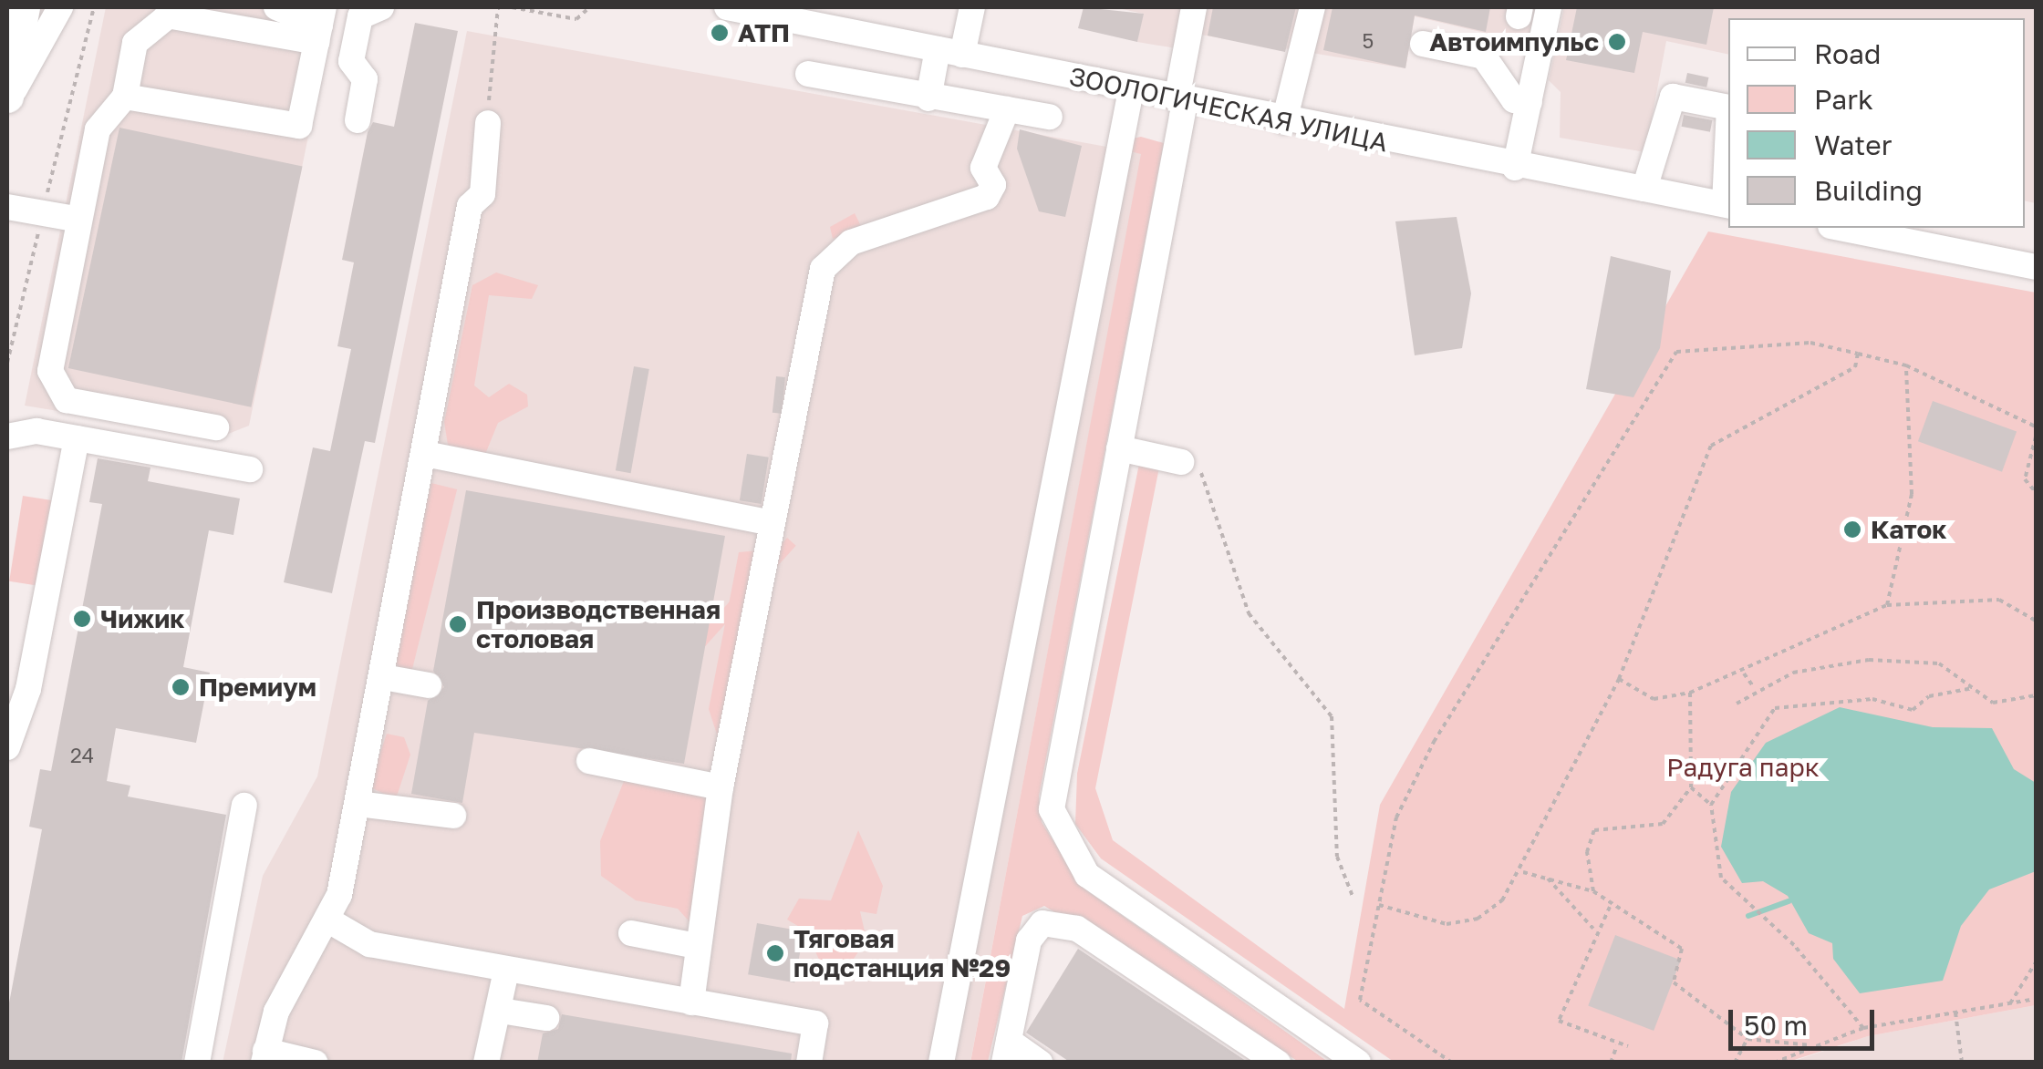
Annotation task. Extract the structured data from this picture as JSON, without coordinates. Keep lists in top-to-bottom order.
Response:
{
  "streets": {
    "street": ["ЗООЛОГИЧЕСКАЯ УЛИЦА"]
  },
  "parks": ["Радуга парк"],
  "places": [
    "АТП",
    "Автоимпульс",
    "Каток",
    "Чижик",
    "Производственная столовая",
    "Премиум",
    "Тяговая подстанция №29"
  ],
  "house_numbers": ["5", "24"],
  "legend": [
    "Road",
    "Park",
    "Water",
    "Building"
  ],
  "scale_bar": "50 m"
}
